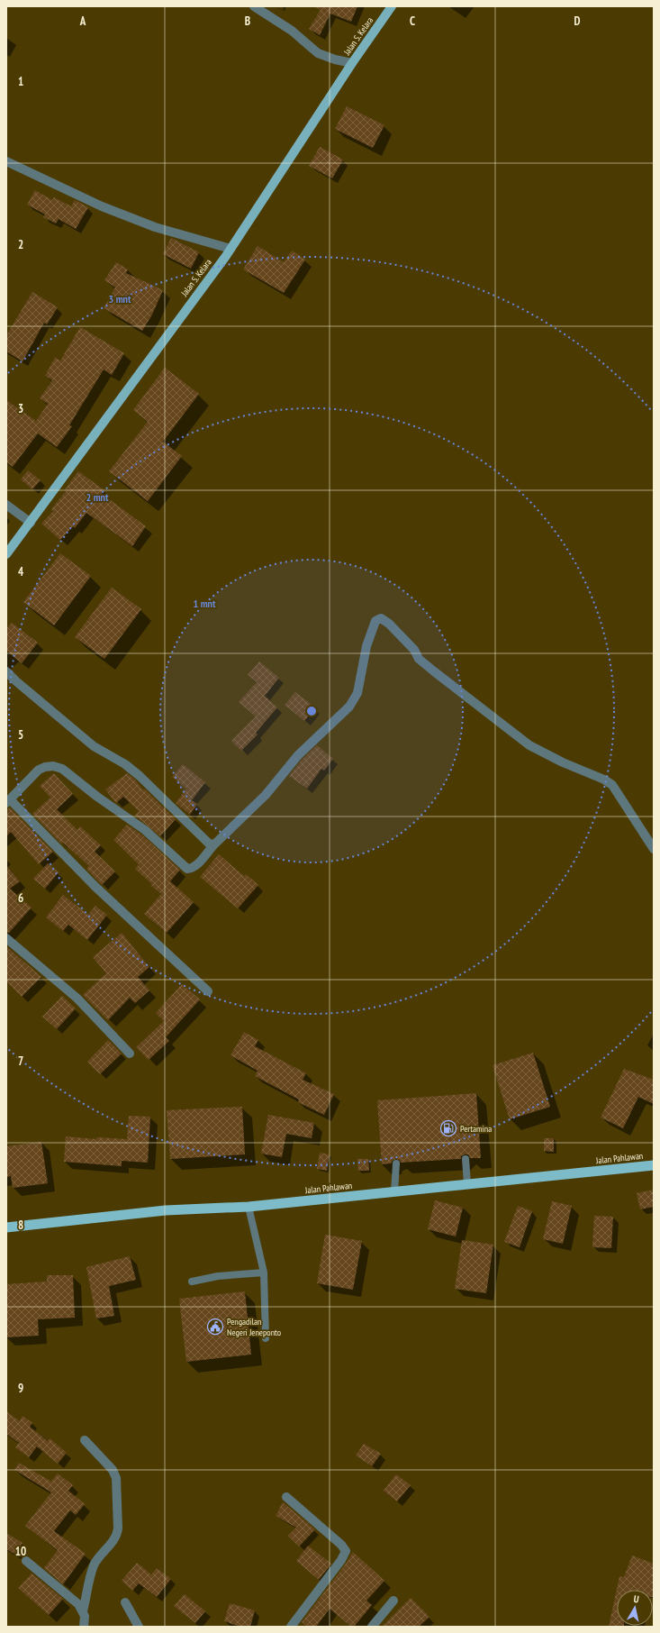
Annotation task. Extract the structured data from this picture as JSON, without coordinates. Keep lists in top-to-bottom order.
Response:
{
  "streets": {
    "highway": ["Jalan Pahlawan"],
    "main road": ["Jalan S. Kelara"]
  },
  "places": {
    "fuel station": ["Pertamina"],
    "public building": ["Pengadilan Negeri Jeneponto"]
  },
  "north": "top",
  "grid": {
    "columns": [
      "A",
      "B",
      "C",
      "D"
    ],
    "rows": [
      "1",
      "2",
      "3",
      "4",
      "5",
      "6",
      "7",
      "8",
      "9",
      "10"
    ]
  },
  "rings": ["3 mnt", "2 mnt", "1 mnt"]
}
